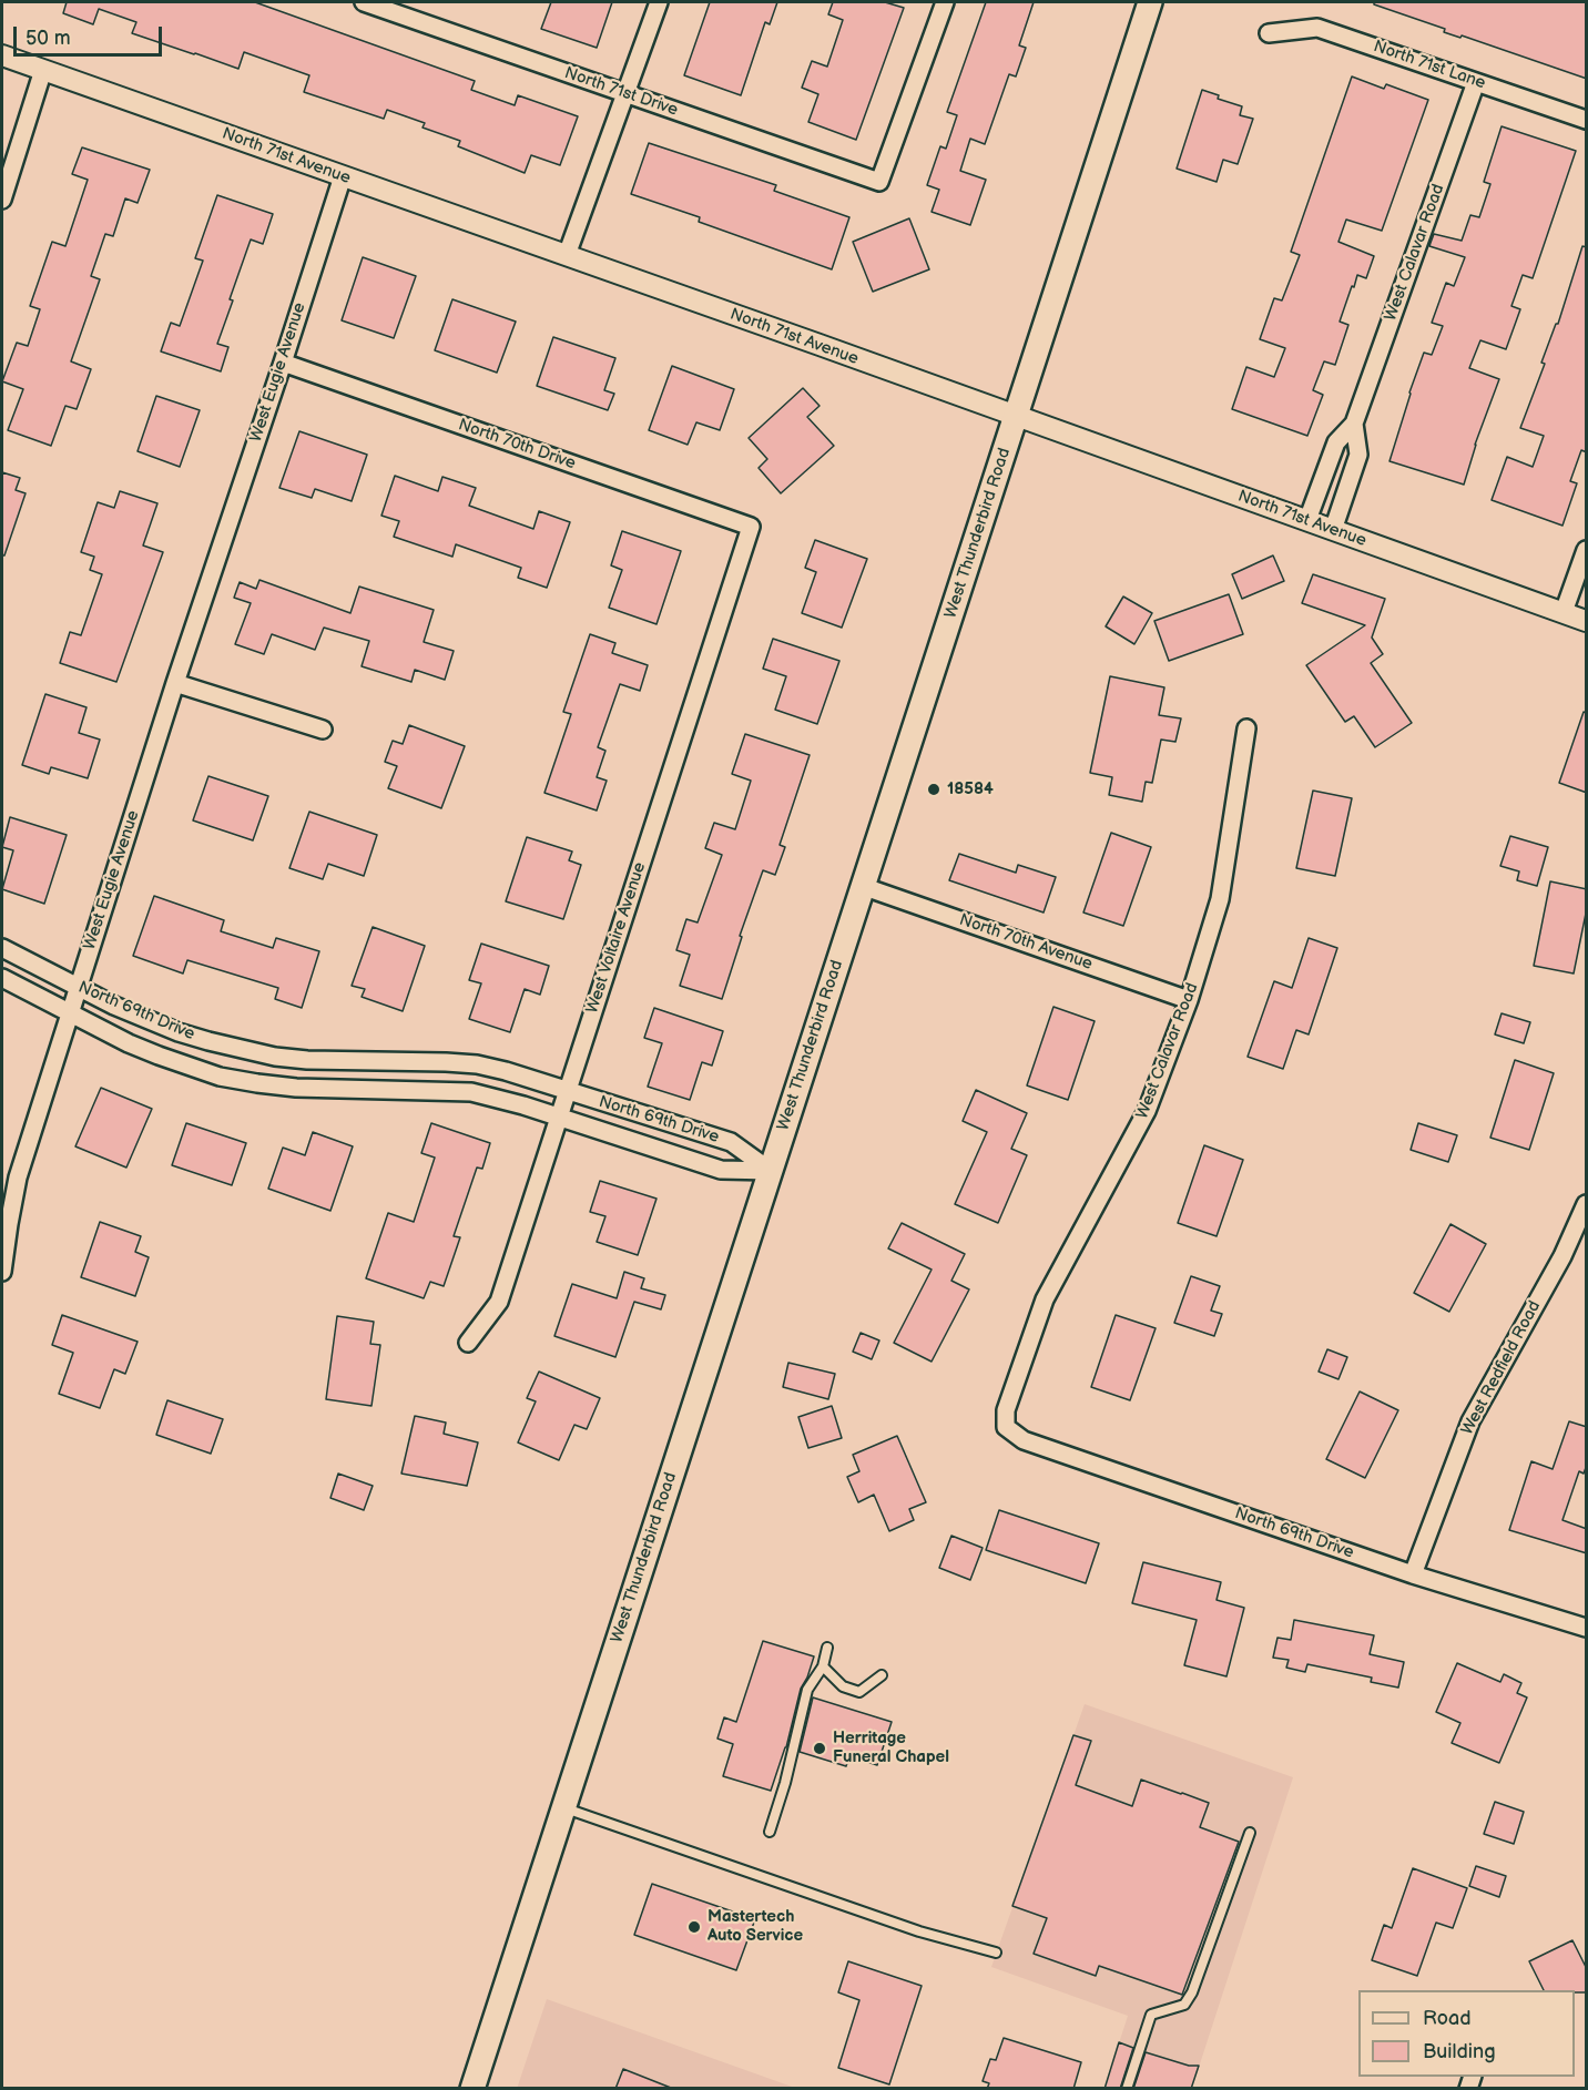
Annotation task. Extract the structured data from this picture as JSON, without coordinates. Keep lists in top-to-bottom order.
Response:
{
  "streets": {
    "main road": ["West Thunderbird Road"],
    "street": [
      "North 71st Lane",
      "North 71st Drive",
      "North 71st Avenue",
      "West Calavar Road",
      "West Eugie Avenue",
      "North 70th Drive",
      "West Voltaire Avenue",
      "North 70th Avenue",
      "North 69th Drive",
      "West Redfield Road"
    ]
  },
  "crossings": [
    ["North 71st Lane", "West Calavar Road"],
    ["North 71st Avenue", "West Calavar Road"],
    ["North 71st Avenue", "West Eugie Avenue"],
    ["North 71st Avenue", "West Thunderbird Road"],
    ["West Calavar Road", "North 70th Avenue"],
    ["West Calavar Road", "North 69th Drive"],
    ["West Eugie Avenue", "North 70th Drive"],
    ["West Eugie Avenue", "North 69th Drive"],
    ["North 70th Drive", "West Voltaire Avenue"],
    ["West Thunderbird Road", "North 70th Avenue"],
    ["West Thunderbird Road", "North 69th Drive"],
    ["West Voltaire Avenue", "North 69th Drive"],
    ["North 69th Drive", "West Redfield Road"]
  ],
  "places": ["18584", "Herritage Funeral Chapel", "Mastertech Auto Service"],
  "legend": ["Road", "Building"],
  "scale_bar": "50 m"
}
